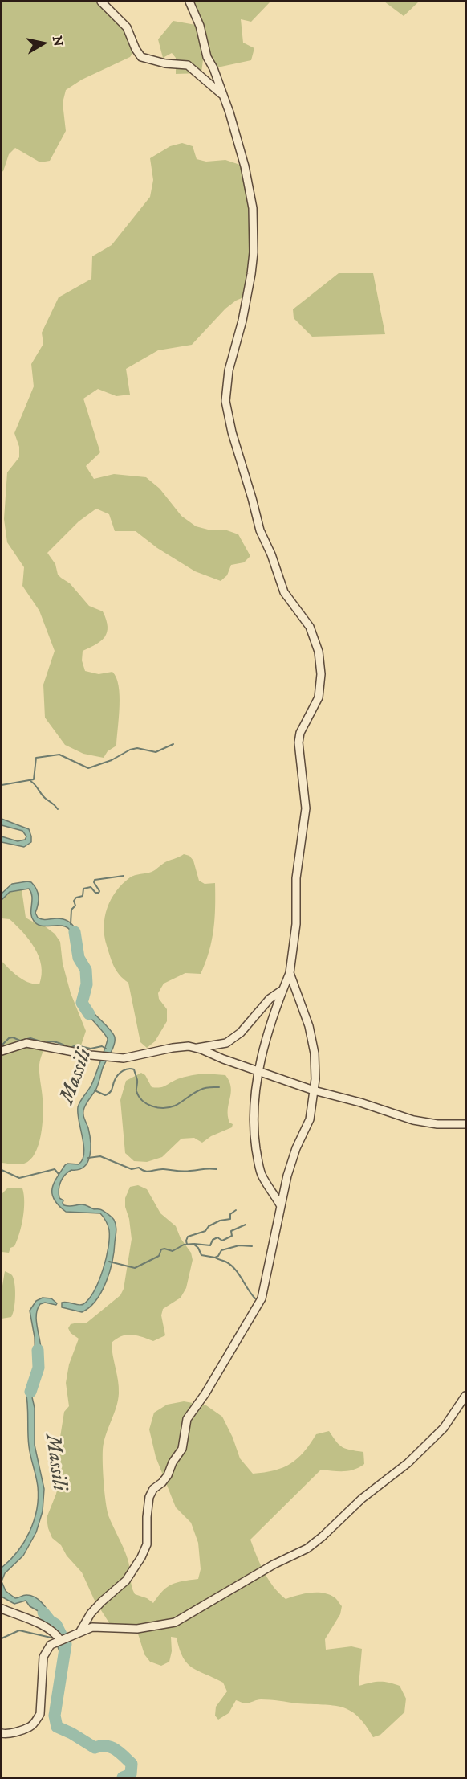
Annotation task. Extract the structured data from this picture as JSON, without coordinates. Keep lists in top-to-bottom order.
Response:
{
  "water": ["Massili"],
  "north": "right"
}
